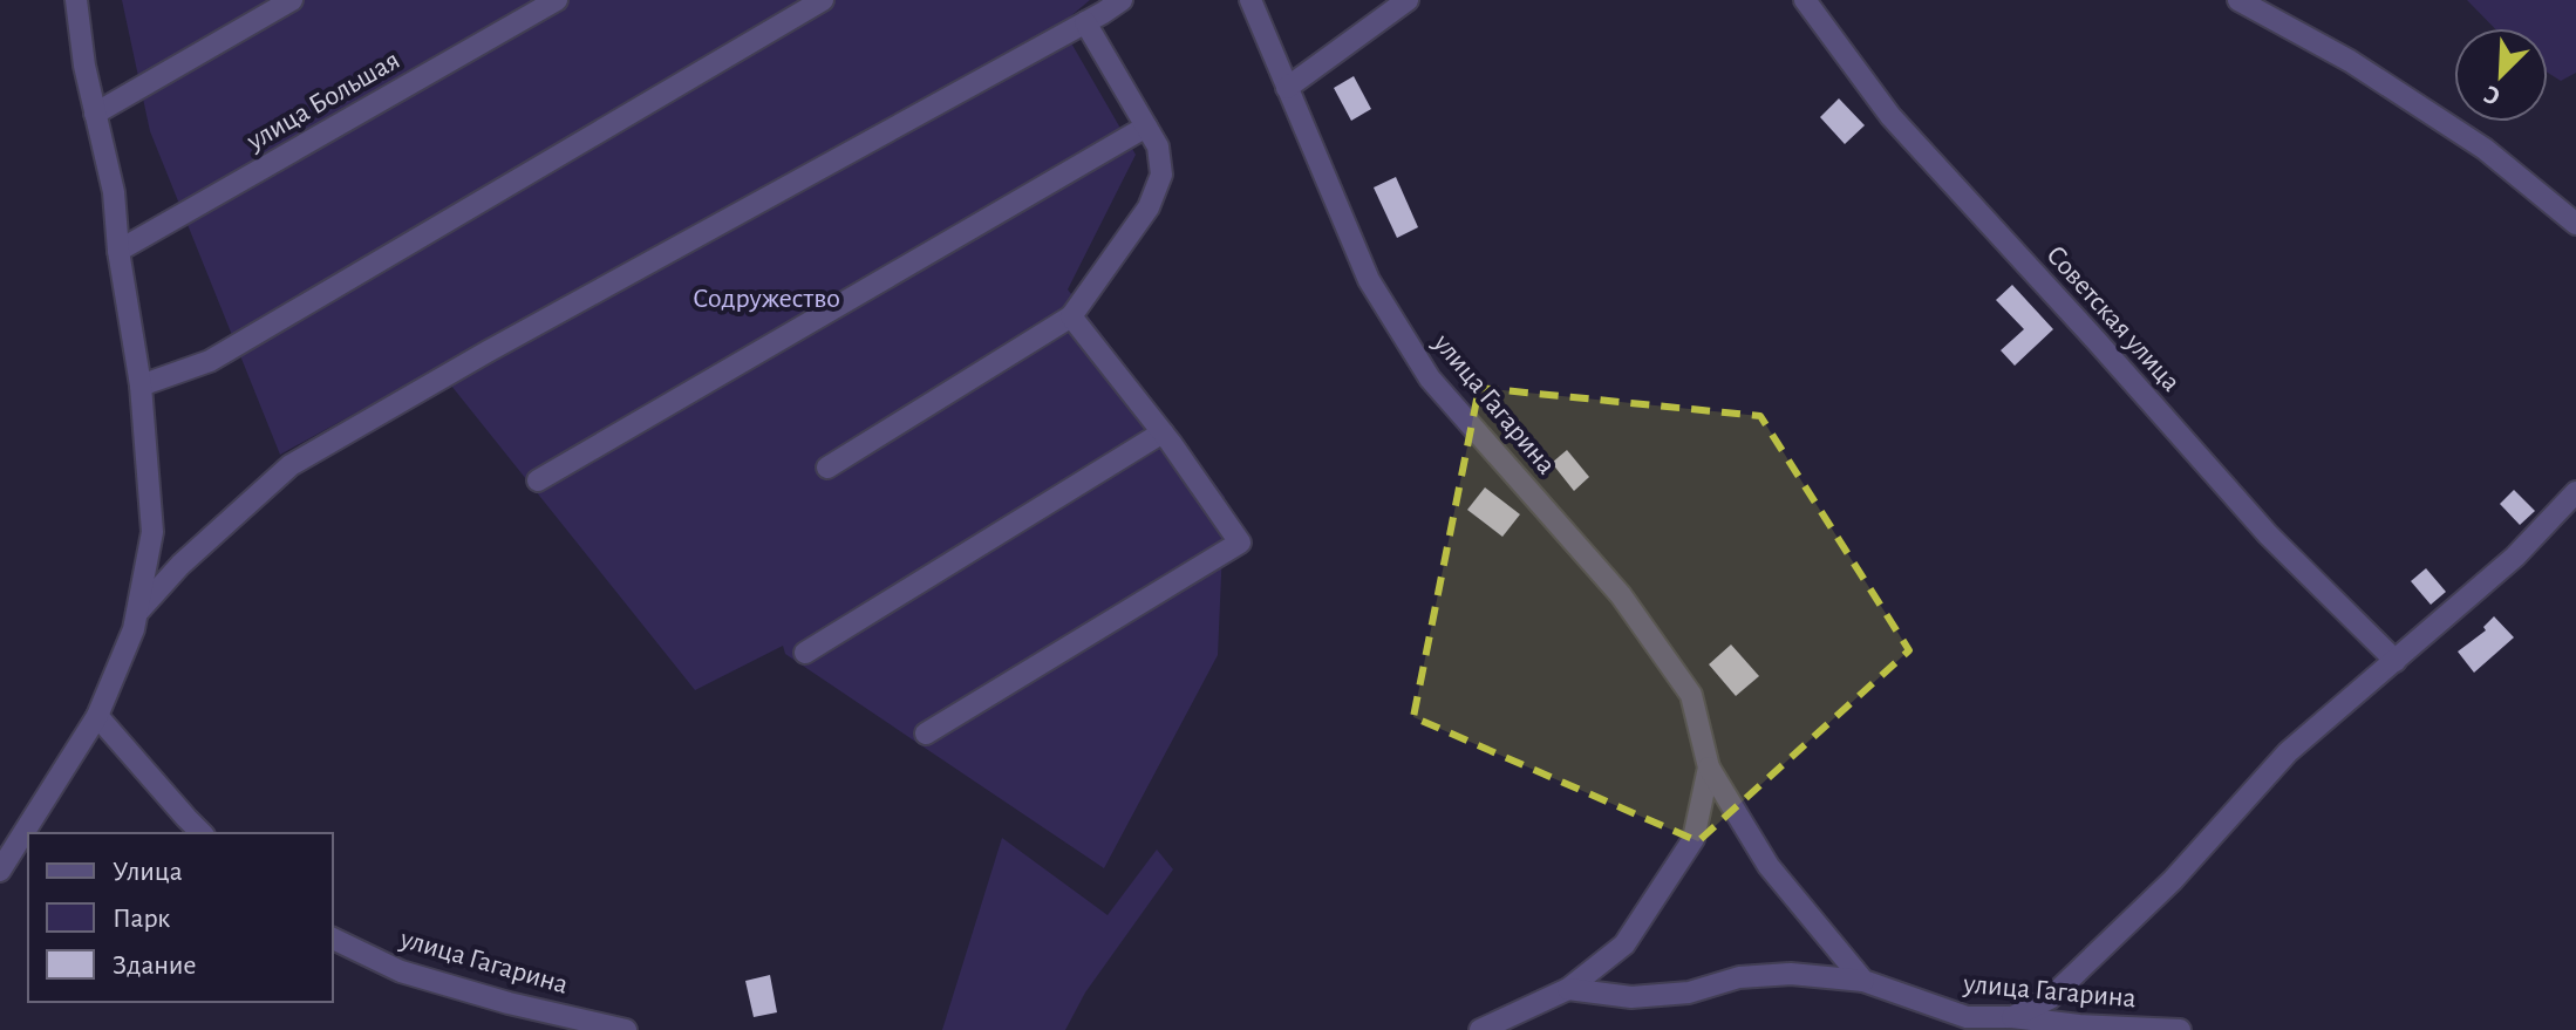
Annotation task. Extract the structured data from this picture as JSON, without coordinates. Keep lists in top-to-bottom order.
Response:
{
  "streets": {
    "street": ["улица Большая", "Советская улица", "улица Гагарина"]
  },
  "parks": ["Содружество"],
  "legend": ["Улица", "Парк", "Здание"],
  "north": "bottom left"
}
